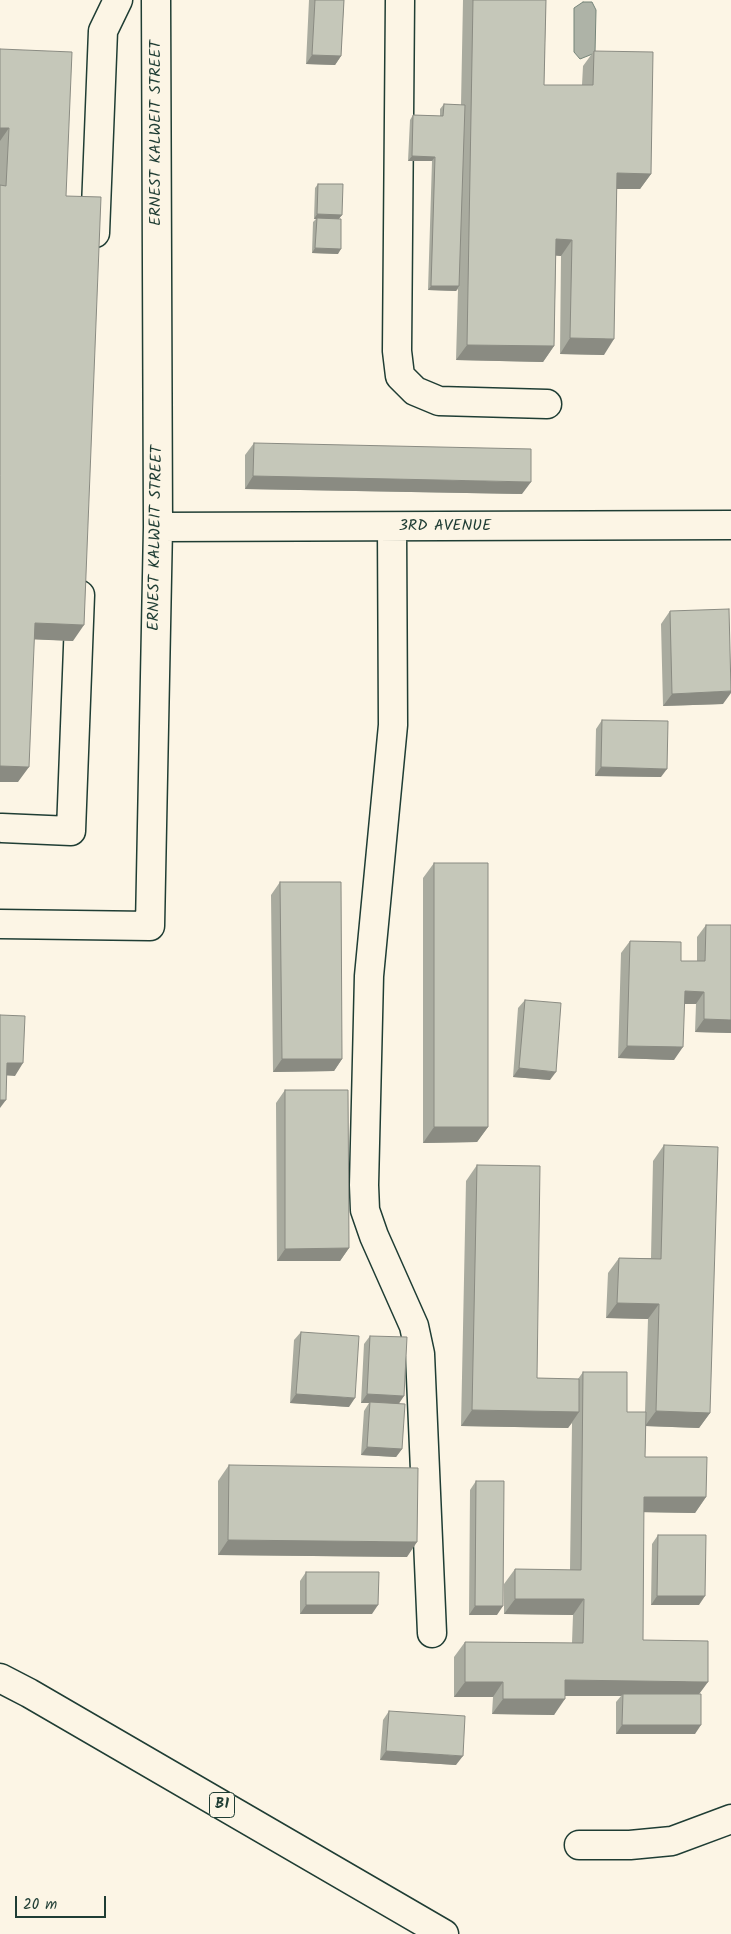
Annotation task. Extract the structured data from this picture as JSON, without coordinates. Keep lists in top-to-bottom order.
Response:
{
  "streets": {
    "main road": ["ERNEST KALWEIT STREET", "3RD AVENUE", "B1"]
  },
  "crossings": [
    ["ERNEST KALWEIT STREET", "3RD AVENUE"]
  ],
  "scale_bar": "20 m"
}
